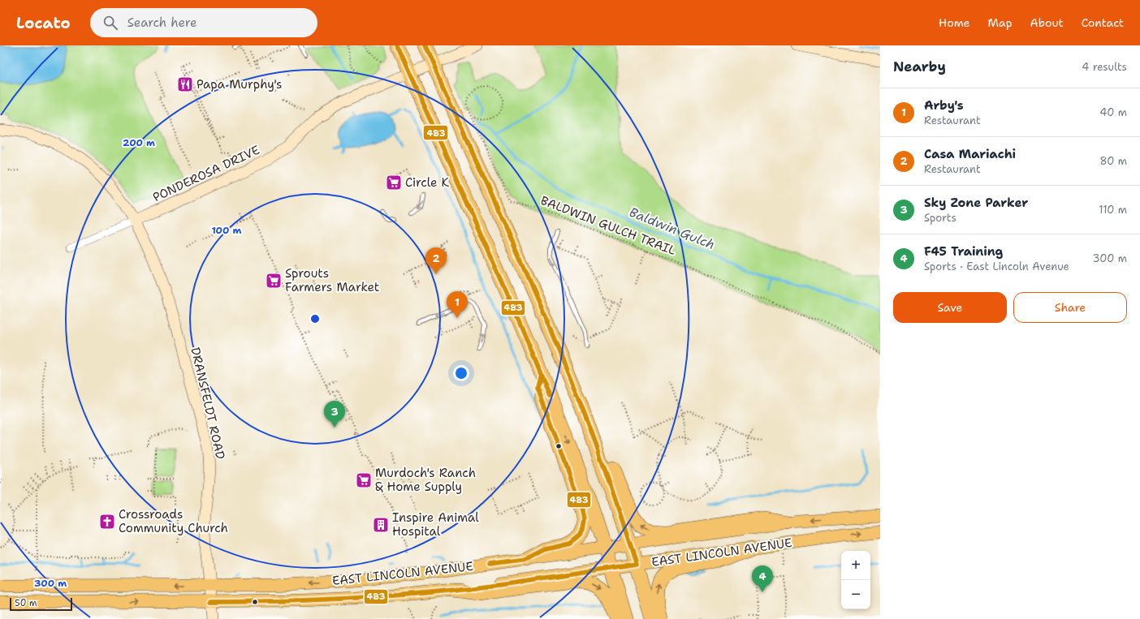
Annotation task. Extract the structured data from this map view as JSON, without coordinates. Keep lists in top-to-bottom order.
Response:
{
  "streets": {
    "main road": ["EAST LINCOLN AVENUE"],
    "street": ["PONDEROSA DRIVE", "DRANSFELDT ROAD"],
    "path": ["BALDWIN GULCH TRAIL"]
  },
  "crossings": [
    ["PONDEROSA DRIVE", "DRANSFELDT ROAD"],
    ["DRANSFELDT ROAD", "EAST LINCOLN AVENUE"]
  ],
  "water": ["Baldwin Gulch"],
  "places": {
    "restaurant": ["Papa Murphy's"],
    "supermarket": ["Circle K", "Sprouts Farmers Market", "Murdoch's Ranch & Home Supply"],
    "church": ["Crossroads Community Church"],
    "building": ["Inspire Animal Hospital"]
  },
  "lines": ["transit line 483"],
  "scale_bar": "50 m",
  "page": {
    "header": "Locato",
    "search": "Search here",
    "nav": [
      "Home",
      "Map",
      "About",
      "Contact"
    ],
    "heading": ["Nearby", "4 results"],
    "list": [
      {
        "mark": "1",
        "name": "Arby's",
        "note": "Restaurant",
        "value": "40 m"
      },
      {
        "mark": "2",
        "name": "Casa Mariachi",
        "note": "Restaurant",
        "value": "80 m"
      },
      {
        "mark": "3",
        "name": "Sky Zone Parker",
        "note": "Sports",
        "value": "110 m"
      },
      {
        "mark": "4",
        "name": "F45 Training",
        "note": "Sports · East Lincoln Avenue",
        "value": "300 m"
      }
    ],
    "pins": [
      "2",
      "1",
      "3",
      "4"
    ],
    "buttons": ["Save", "Share"],
    "map_buttons": ["+", "−"],
    "scale": "50 m"
  },
  "rings": ["200 m", "100 m", "300 m"]
}
